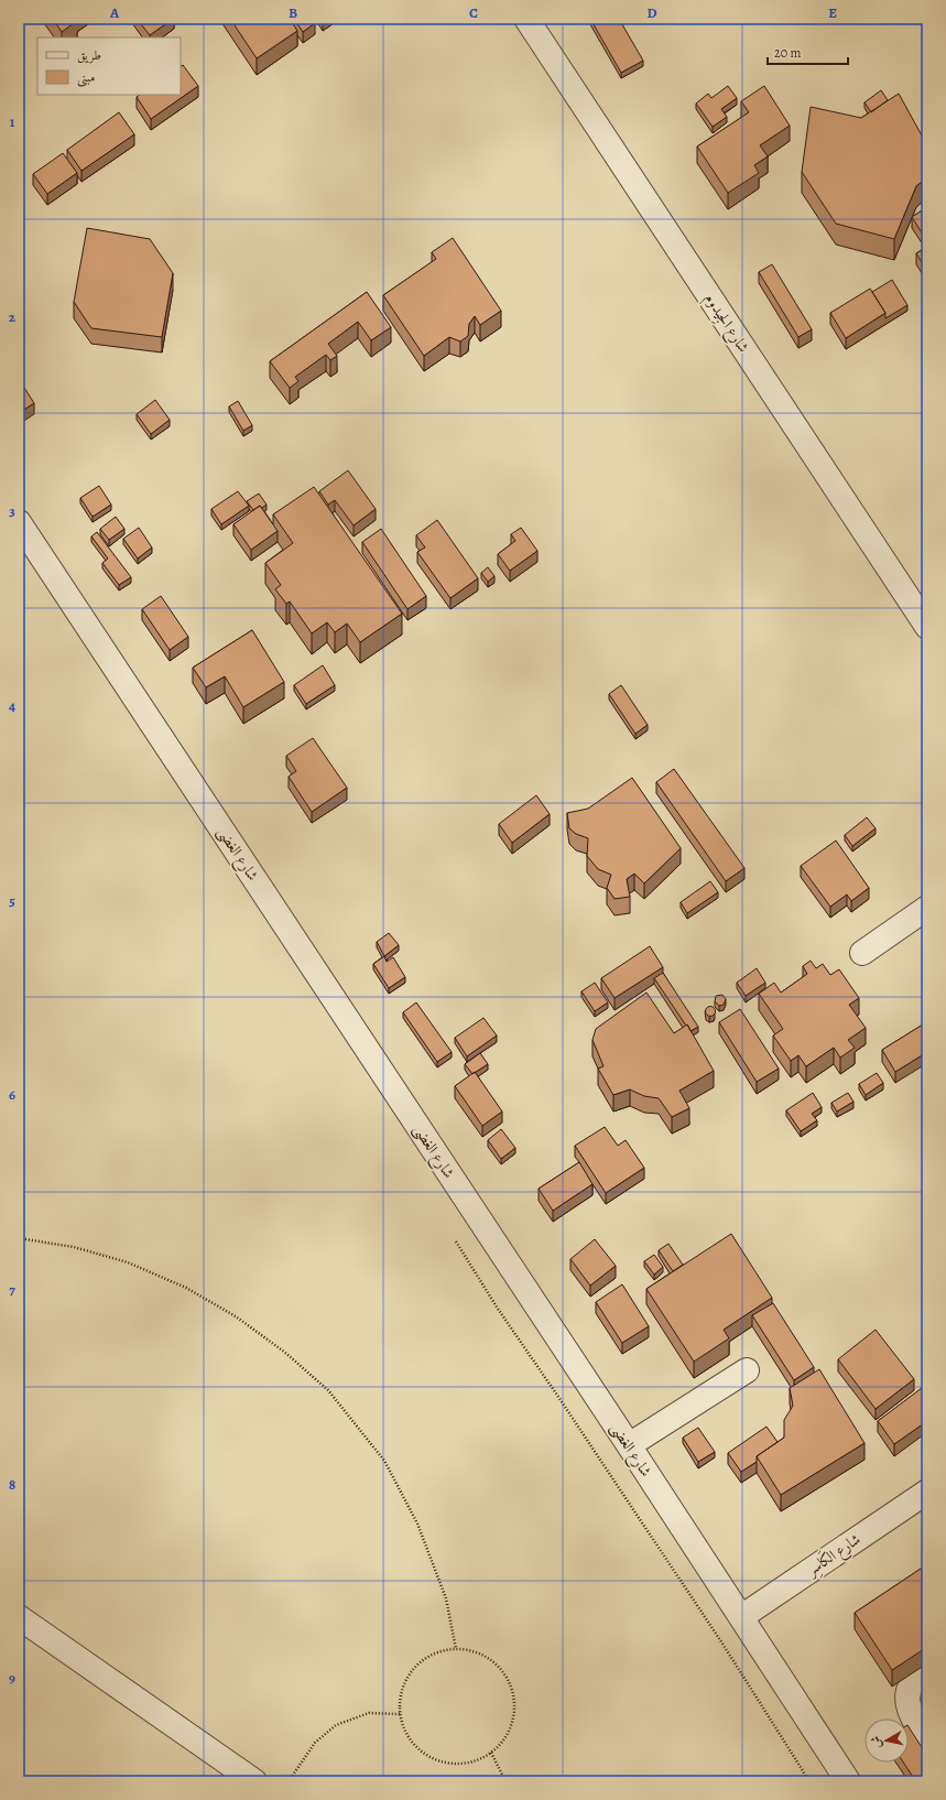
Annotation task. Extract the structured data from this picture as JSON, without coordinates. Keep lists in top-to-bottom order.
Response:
{
  "streets": {
    "street": ["شارع الجِيدوم", "شارع الغضى", "شارع الكَاسِر"]
  },
  "crossings": [
    ["شارع الغضى", "شارع الكَاسِر"]
  ],
  "legend": ["طريق", "مبنى"],
  "scale_bar": "20 m",
  "north": "left",
  "grid": {
    "columns": [
      "A",
      "B",
      "C",
      "D",
      "E"
    ],
    "rows": [
      "1",
      "2",
      "3",
      "4",
      "5",
      "6",
      "7",
      "8",
      "9"
    ]
  }
}
